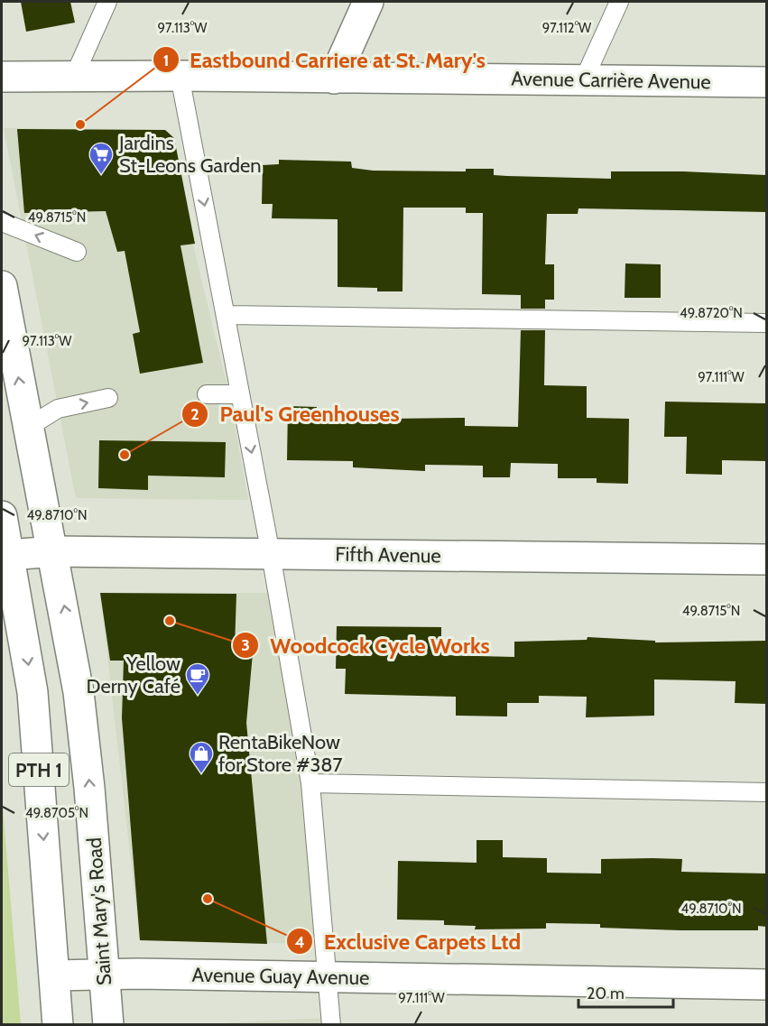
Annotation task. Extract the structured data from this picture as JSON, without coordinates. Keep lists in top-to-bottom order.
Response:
{
  "streets": {
    "main road": [
      "Avenue Carrière Avenue",
      "Fifth Avenue",
      "PTH 1",
      "Saint Mary's Road",
      "Avenue Guay Avenue"
    ]
  },
  "crossings": [
    ["Fifth Avenue", "PTH 1"],
    ["Fifth Avenue", "Saint Mary's Road"],
    ["PTH 1", "Avenue Guay Avenue"],
    ["Saint Mary's Road", "Avenue Guay Avenue"]
  ],
  "places": {
    "other": [
      "Eastbound Carriere at St. Mary's",
      "Paul's Greenhouses",
      "Woodcock Cycle Works",
      "Exclusive Carpets Ltd"
    ],
    "supermarket": ["Jardins St-Leons Garden"],
    "cafe": ["Yellow Derny Café"],
    "shop": ["RentaBikeNow for Store #387"]
  },
  "scale_bar": "20 m",
  "coordinates": [
    "97.113°W",
    "97.112°W",
    "49.8715°N",
    "49.8720°N",
    "97.111°W",
    "49.8710°N",
    "49.8705°N"
  ]
}
